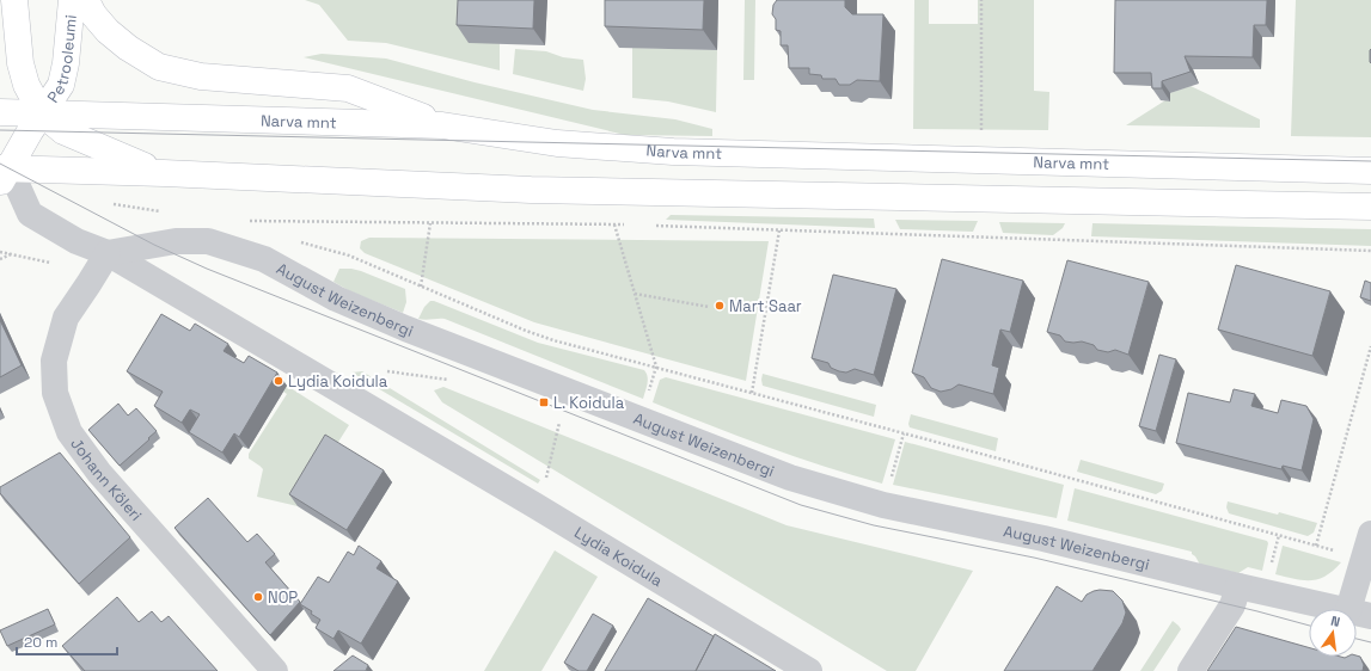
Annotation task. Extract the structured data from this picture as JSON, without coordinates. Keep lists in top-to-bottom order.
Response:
{
  "streets": {
    "main road": ["Petrooleumi", "Narva mnt"],
    "street": ["August Weizenbergi", "Johann Köleri", "Lydia Koidula"]
  },
  "crossings": [
    ["Petrooleumi", "Narva mnt"],
    ["August Weizenbergi", "Johann Köleri"],
    ["August Weizenbergi", "Lydia Koidula"],
    ["Johann Köleri", "Lydia Koidula"]
  ],
  "places": {
    "other": ["Mart Saar", "Lydia Koidula", "NOP"],
    "transit": ["L. Koidula"]
  },
  "scale_bar": "20 m",
  "north": "top"
}
